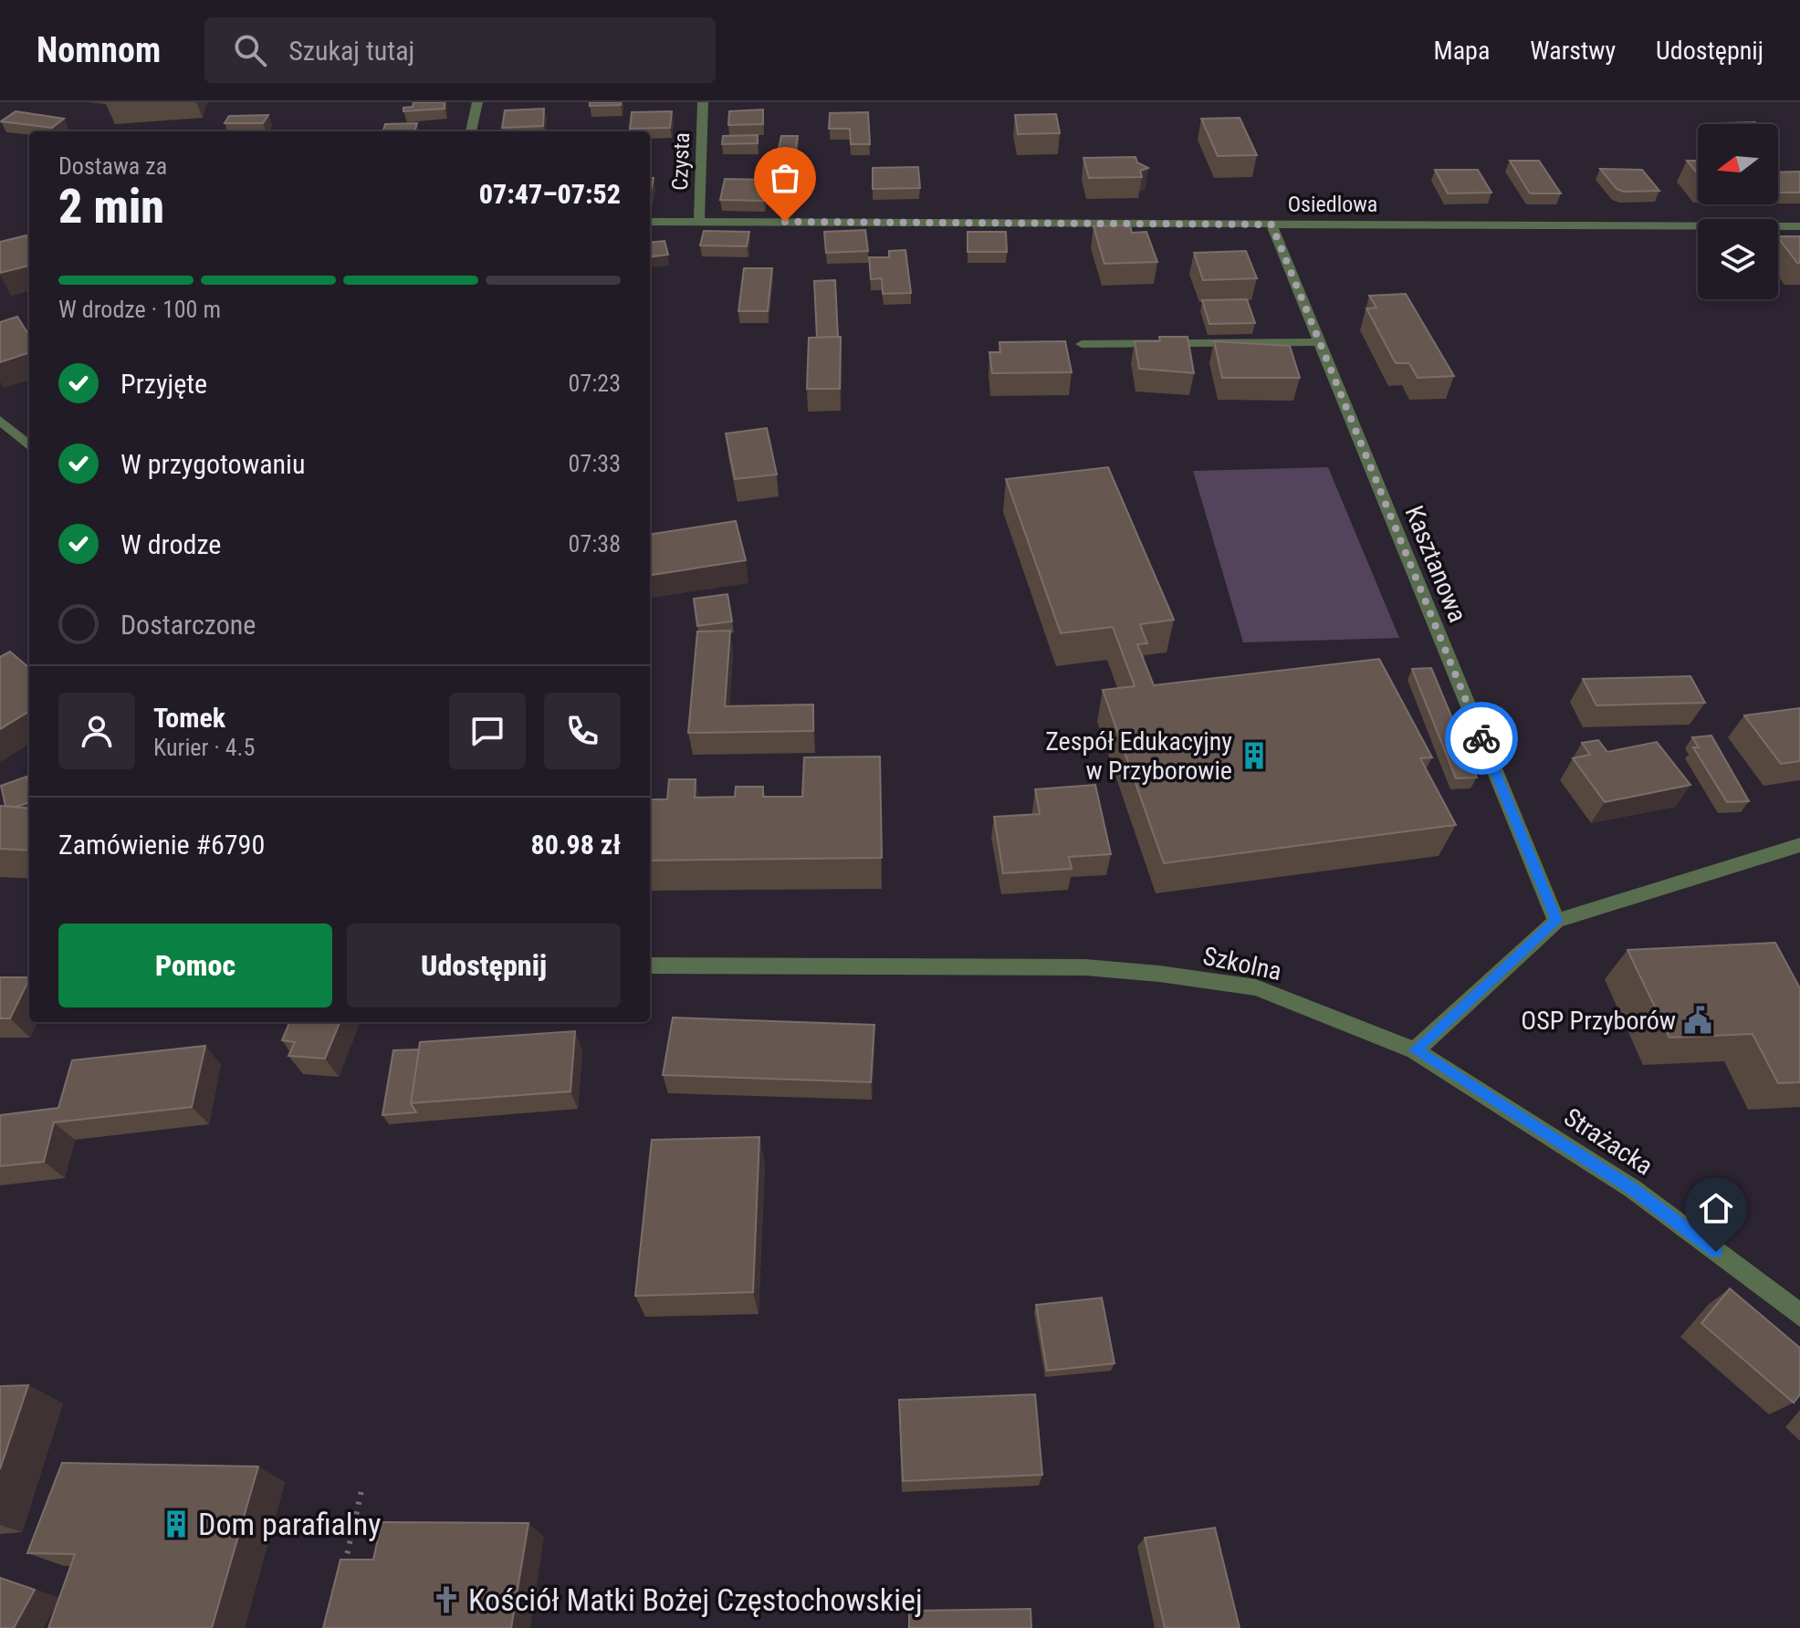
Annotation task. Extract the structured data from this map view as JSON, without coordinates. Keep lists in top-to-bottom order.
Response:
{
  "streets": {
    "street": [
      "Czysta",
      "Osiedlowa",
      "Kasztanowa",
      "Szkolna",
      "Strażacka"
    ]
  },
  "crossings": [
    ["Czysta", "Osiedlowa"],
    ["Osiedlowa", "Kasztanowa"],
    ["Szkolna", "Strażacka"]
  ],
  "places": {
    "building": ["Zespół Edukacyjny w Przyborowie", "Dom parafialny"],
    "public building": ["OSP Przyborów"],
    "church": ["Kościół Matki Bożej Częstochowskiej"]
  },
  "north": "left",
  "page": {
    "header": "Nomnom",
    "search": "Szukaj tutaj",
    "nav": ["Mapa", "Warstwy", "Udostępnij"],
    "heading": ["2 min", "Dostawa za", "07:47–07:52"],
    "panel": [
      "Tomek",
      "Kurier · 4.5",
      "Zamówienie #6790",
      "80.98 zł"
    ],
    "bar": "W drodze · 100 m",
    "list": [
      ["Przyjęte", "07:23"],
      ["W przygotowaniu", "07:33"],
      ["W drodze", "07:38"],
      "Dostarczone"
    ],
    "buttons": ["Pomoc", "Udostępnij"]
  }
}
